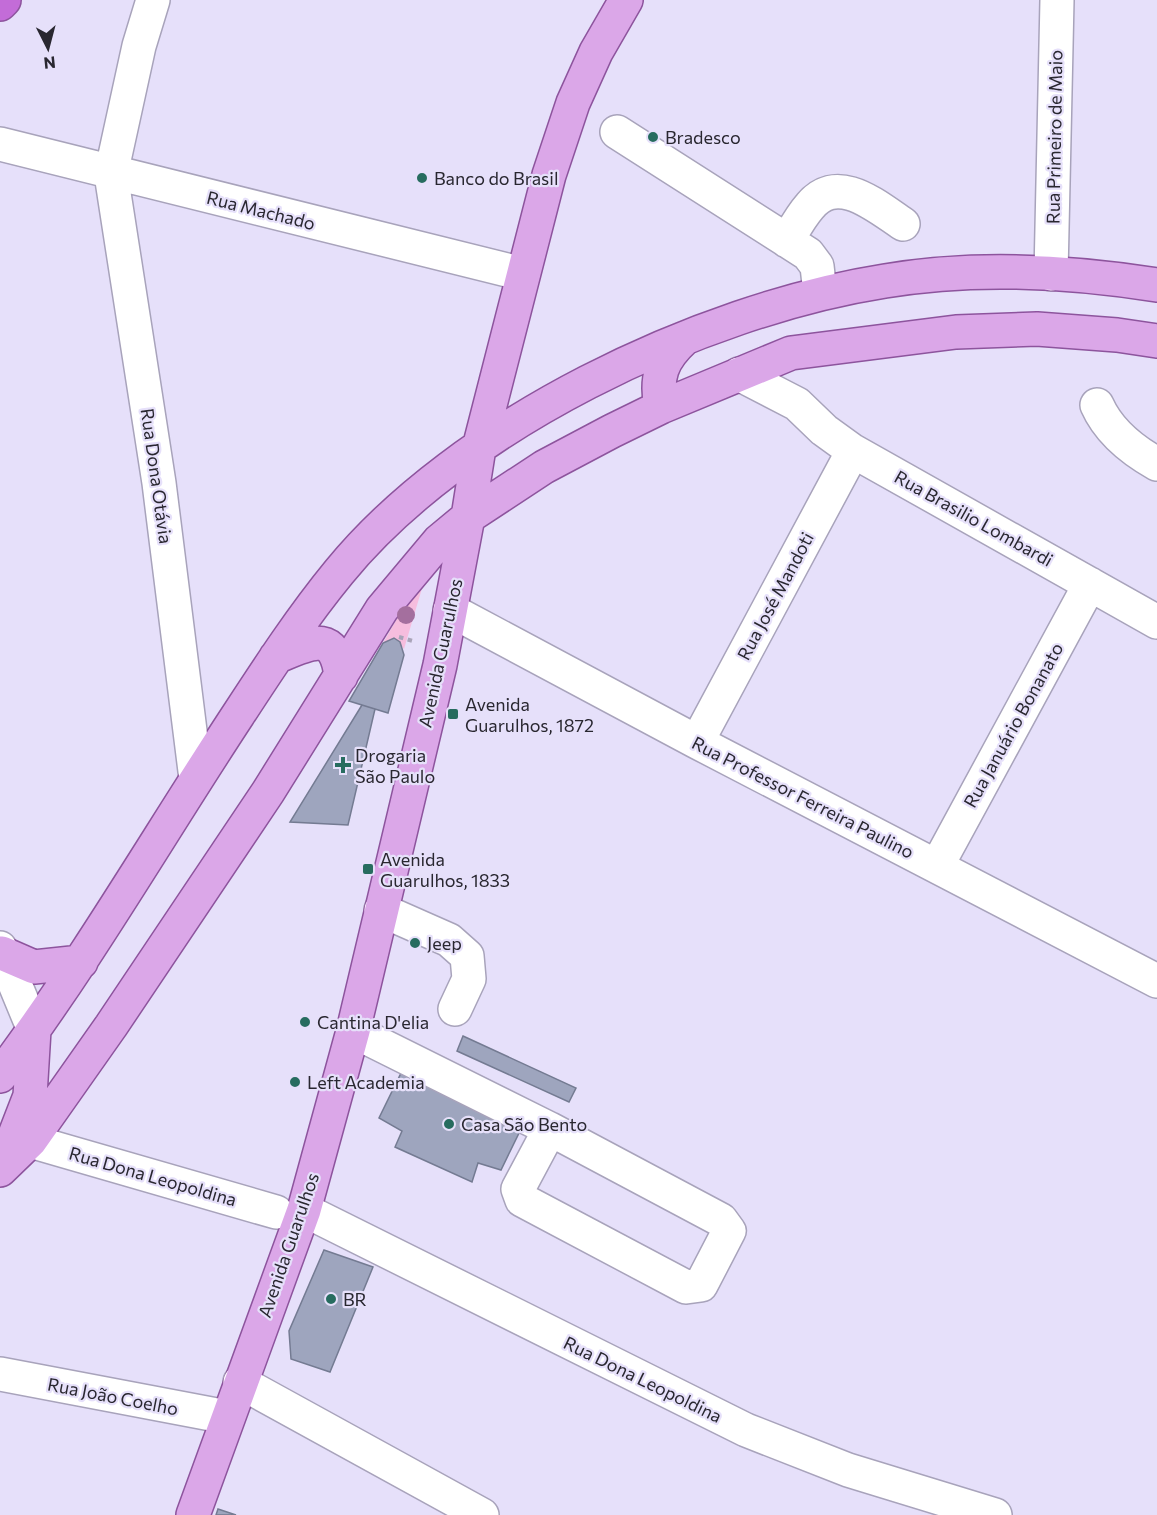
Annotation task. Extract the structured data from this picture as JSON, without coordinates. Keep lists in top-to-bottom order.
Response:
{
  "streets": {
    "main road": ["Avenida Guarulhos"],
    "street": [
      "Rua Primeiro de Maio",
      "Rua Machado",
      "Rua Dona Otávia",
      "Rua Brasilio Lombardi",
      "Rua José Mandoti",
      "Rua Januário Bonanato",
      "Rua Professor Ferreira Paulino",
      "Rua Dona Leopoldina",
      "Rua João Coelho"
    ]
  },
  "crossings": [
    ["Rua Machado", "Rua Dona Otávia"],
    ["Rua Machado", "Avenida Guarulhos"],
    ["Rua Brasilio Lombardi", "Rua José Mandoti"],
    ["Rua Brasilio Lombardi", "Rua Januário Bonanato"],
    ["Rua José Mandoti", "Rua Professor Ferreira Paulino"],
    ["Avenida Guarulhos", "Rua Professor Ferreira Paulino"],
    ["Avenida Guarulhos", "Rua Dona Leopoldina"],
    ["Avenida Guarulhos", "Rua João Coelho"],
    ["Rua Januário Bonanato", "Rua Professor Ferreira Paulino"]
  ],
  "places": {
    "other": [
      "Bradesco",
      "Banco do Brasil",
      "Jeep",
      "Cantina D'elia",
      "Left Academia",
      "Casa São Bento",
      "BR"
    ],
    "transit": ["Avenida Guarulhos, 1872", "Avenida Guarulhos, 1833"],
    "health": ["Drogaria São Paulo"]
  },
  "north": "bottom"
}
